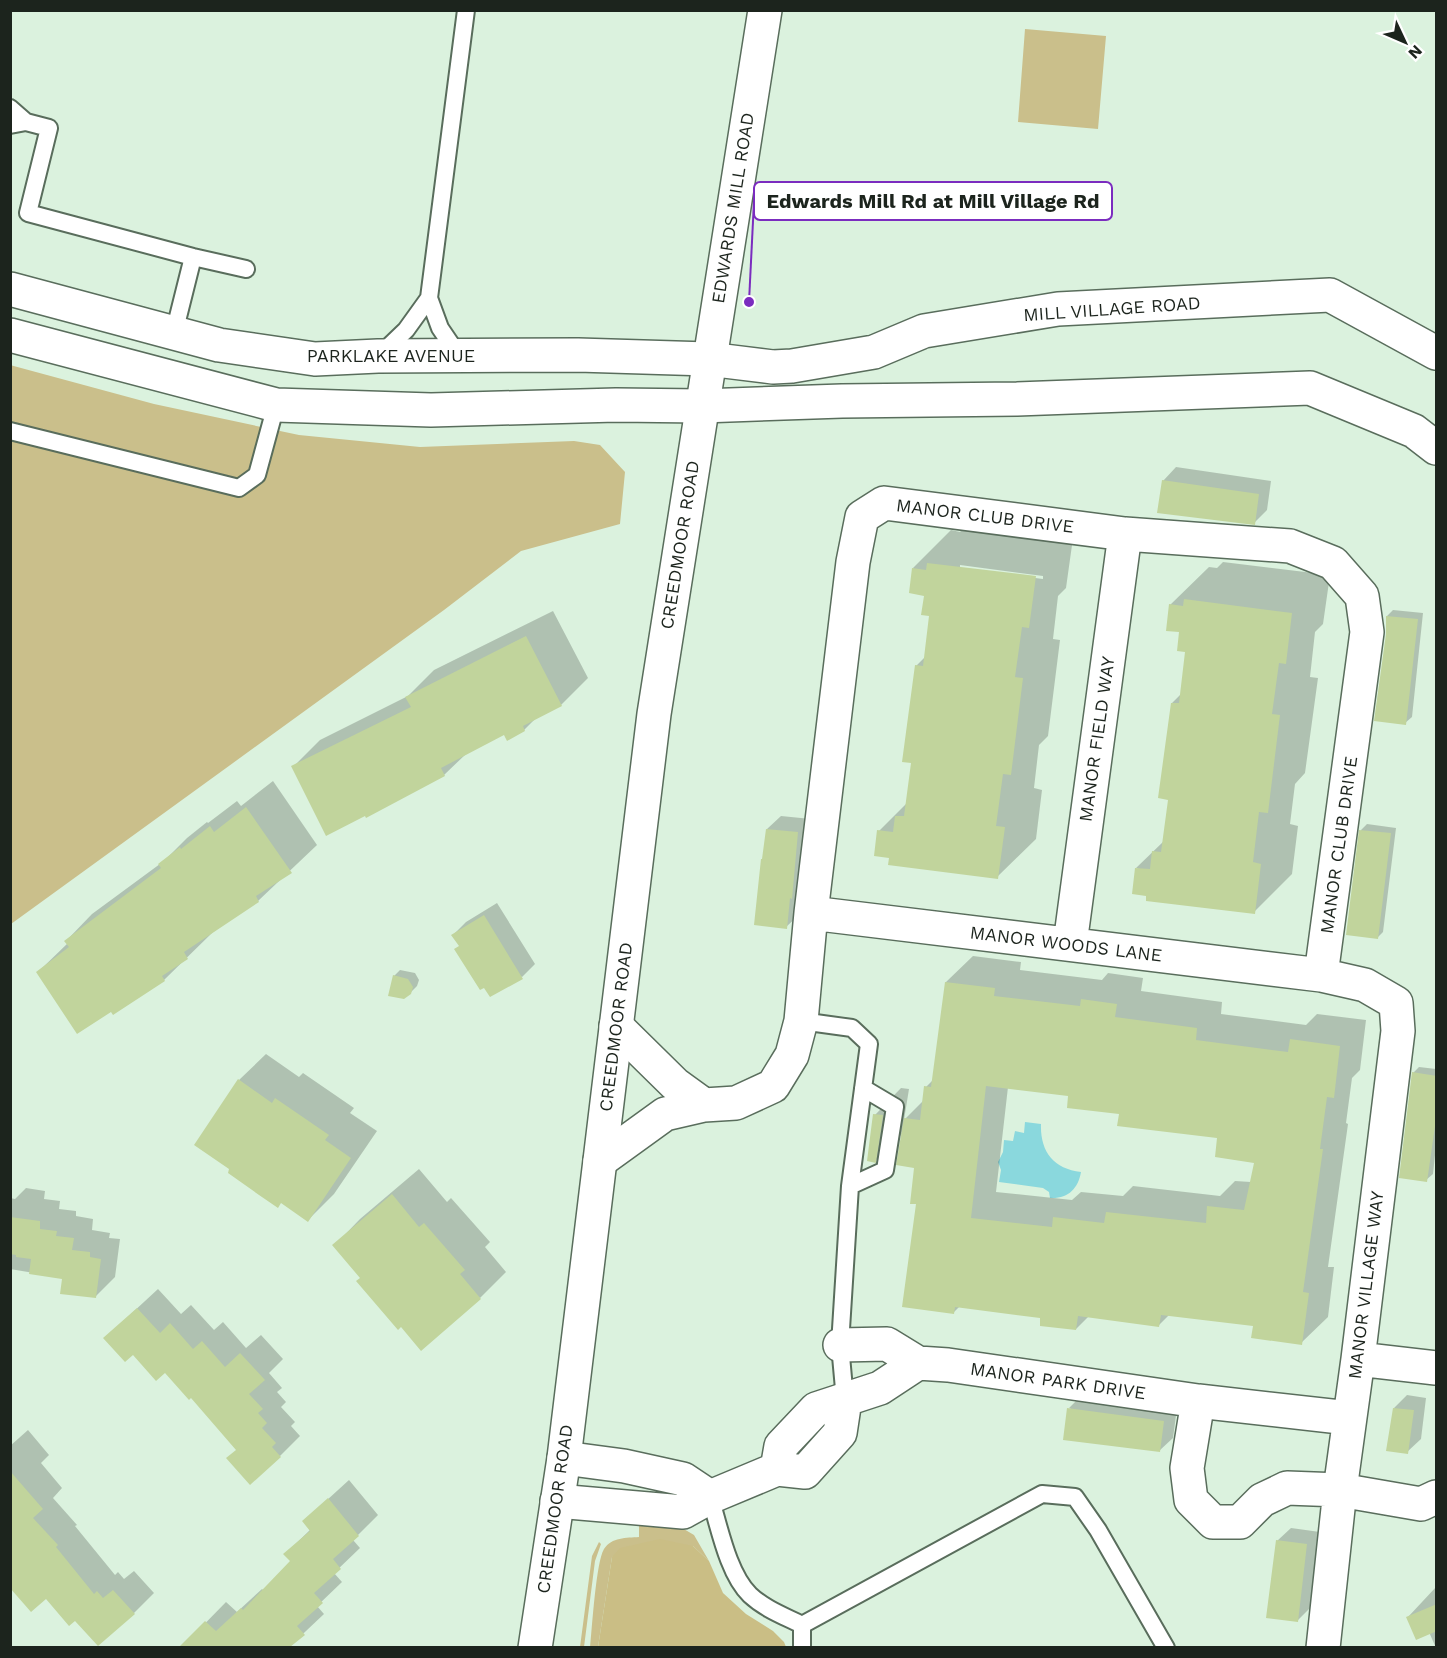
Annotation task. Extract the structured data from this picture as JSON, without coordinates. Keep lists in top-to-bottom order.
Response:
{
  "streets": {
    "street": [
      "EDWARDS MILL ROAD",
      "MILL VILLAGE ROAD",
      "PARKLAKE AVENUE",
      "MANOR CLUB DRIVE",
      "CREEDMOOR ROAD",
      "MANOR FIELD WAY",
      "MANOR WOODS LANE",
      "MANOR VILLAGE WAY",
      "MANOR PARK DRIVE"
    ]
  },
  "crossings": [
    ["EDWARDS MILL ROAD", "MILL VILLAGE ROAD"],
    ["EDWARDS MILL ROAD", "PARKLAKE AVENUE"],
    ["EDWARDS MILL ROAD", "CREEDMOOR ROAD"],
    ["MILL VILLAGE ROAD", "PARKLAKE AVENUE"],
    ["MANOR CLUB DRIVE", "CREEDMOOR ROAD"],
    ["MANOR CLUB DRIVE", "MANOR FIELD WAY"],
    ["MANOR CLUB DRIVE", "MANOR WOODS LANE"],
    ["MANOR CLUB DRIVE", "MANOR VILLAGE WAY"],
    ["MANOR FIELD WAY", "MANOR WOODS LANE"],
    ["MANOR WOODS LANE", "MANOR VILLAGE WAY"],
    ["MANOR VILLAGE WAY", "MANOR PARK DRIVE"]
  ],
  "places": ["Edwards Mill Rd at Mill Village Rd"],
  "north": "bottom right"
}
